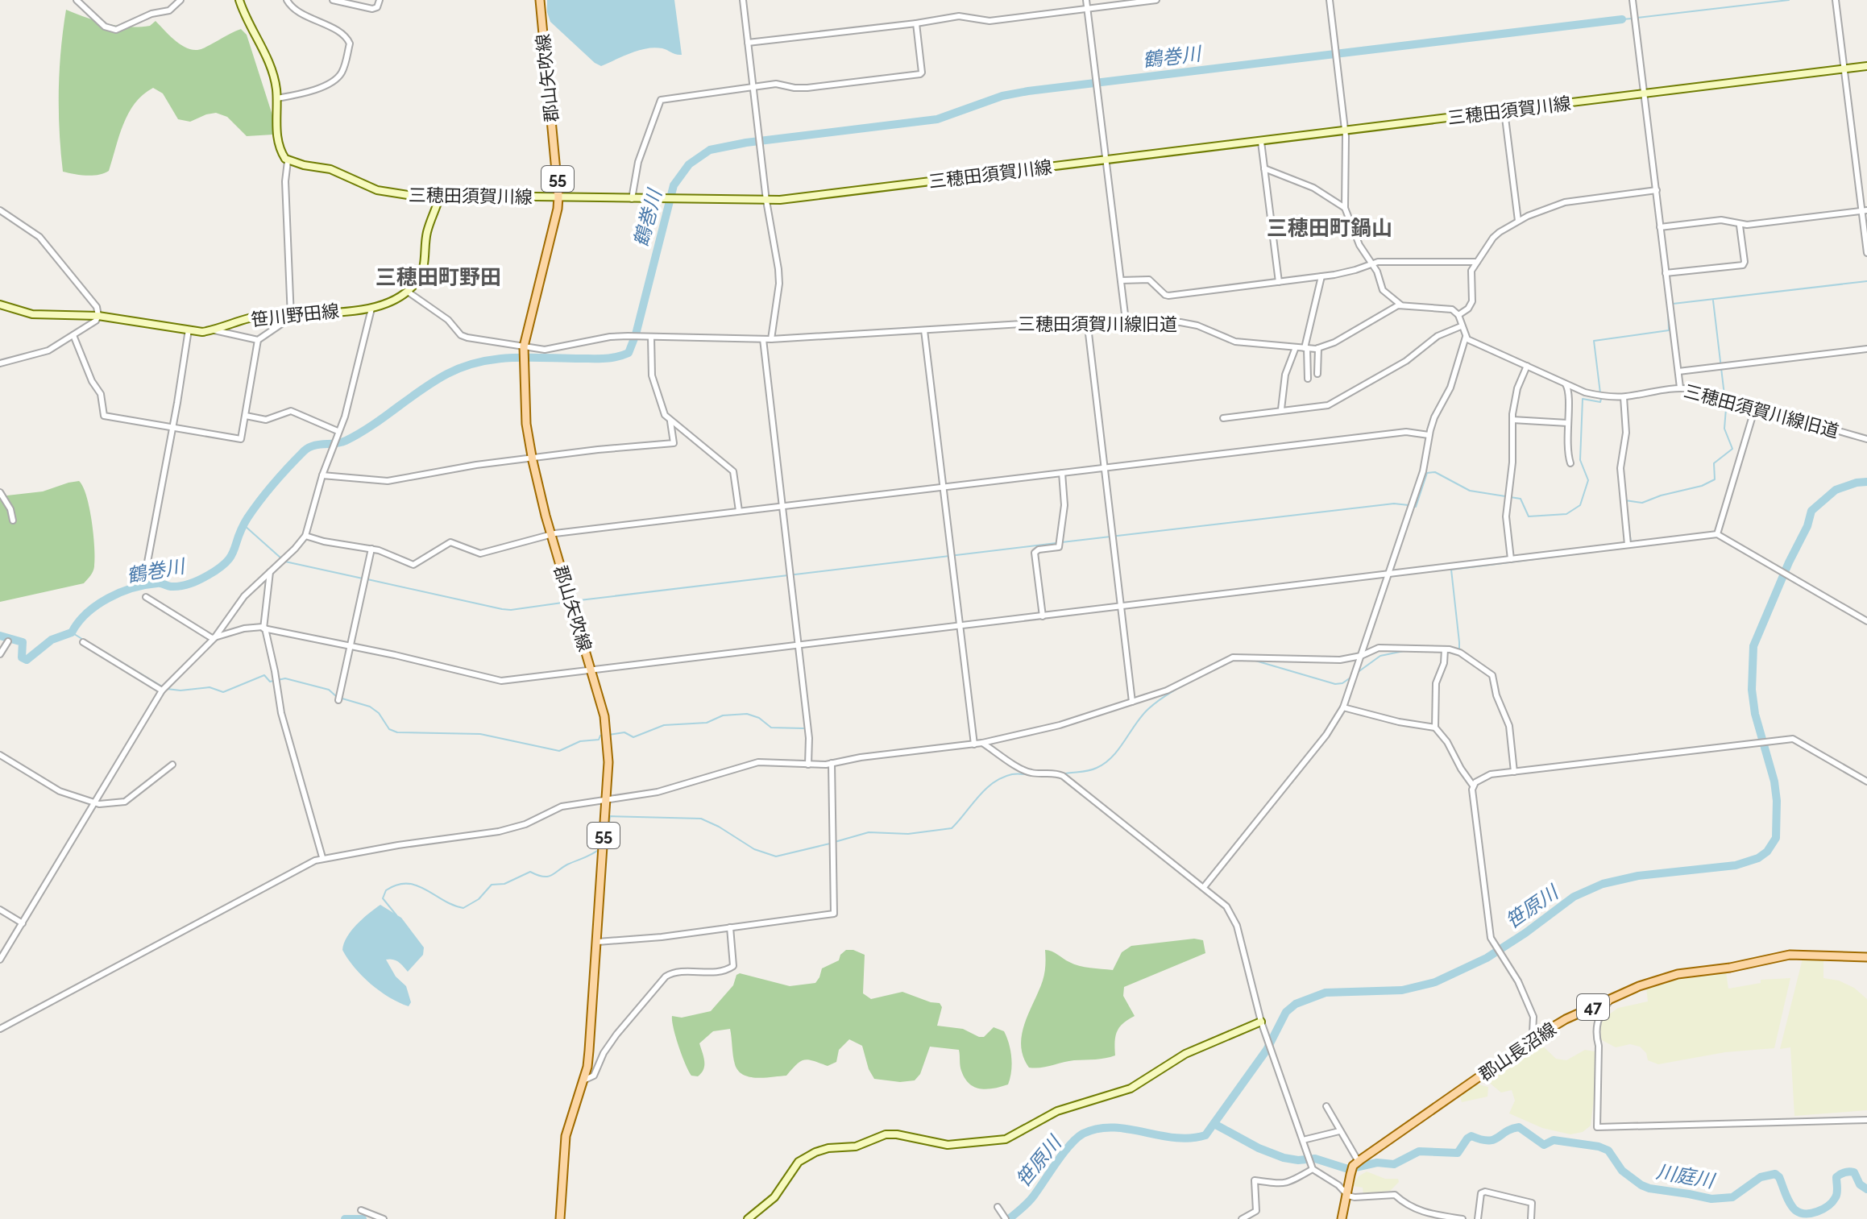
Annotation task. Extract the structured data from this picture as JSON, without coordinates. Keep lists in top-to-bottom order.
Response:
{
  "streets": {
    "main road": [
      "郡山矢吹線",
      "三穂田須賀川線",
      "55",
      "笹川野田線",
      "47",
      "郡山長沼線"
    ],
    "street": ["三穂田須賀川線旧道"]
  },
  "crossings": [
    ["郡山矢吹線", "三穂田須賀川線"],
    ["郡山矢吹線", "三穂田須賀川線旧道"],
    ["笹川野田線", "三穂田須賀川線旧道"]
  ],
  "districts": ["三穂田町鍋山", "三穂田町野田"],
  "water": ["鶴巻川", "笹原川", "川庭川"]
}
